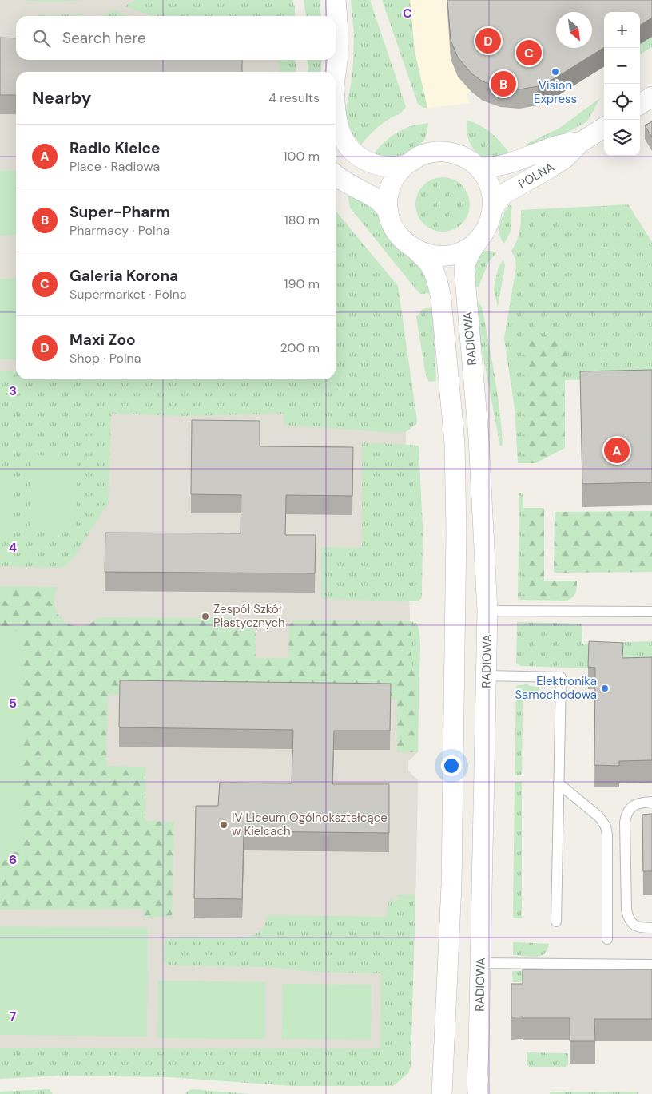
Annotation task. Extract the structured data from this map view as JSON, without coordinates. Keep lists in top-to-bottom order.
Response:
{
  "streets": {
    "street": ["POLNA", "RADIOWA"]
  },
  "crossings": [
    ["POLNA", "RADIOWA"]
  ],
  "places": [
    "Vision Express",
    "Zespół Szkół Plastycznych",
    "Elektronika Samochodowa",
    "IV Liceum Ogólnokształcące w Kielcach"
  ],
  "north": "bottom right",
  "page": {
    "map_buttons": ["+", "−"],
    "search": "Search here",
    "pins": [
      "D",
      "C",
      "B",
      "A"
    ],
    "heading": ["Nearby", "4 results"],
    "list": [
      {
        "mark": "A",
        "name": "Radio Kielce",
        "note": "Place · Radiowa",
        "value": "100 m"
      },
      {
        "mark": "B",
        "name": "Super-Pharm",
        "note": "Pharmacy · Polna",
        "value": "180 m"
      },
      {
        "mark": "C",
        "name": "Galeria Korona",
        "note": "Supermarket · Polna",
        "value": "190 m"
      },
      {
        "mark": "D",
        "name": "Maxi Zoo",
        "note": "Shop · Polna",
        "value": "200 m"
      }
    ]
  },
  "grid": {
    "columns": ["C"],
    "rows": [
      "3",
      "4",
      "5",
      "6",
      "7"
    ]
  }
}
